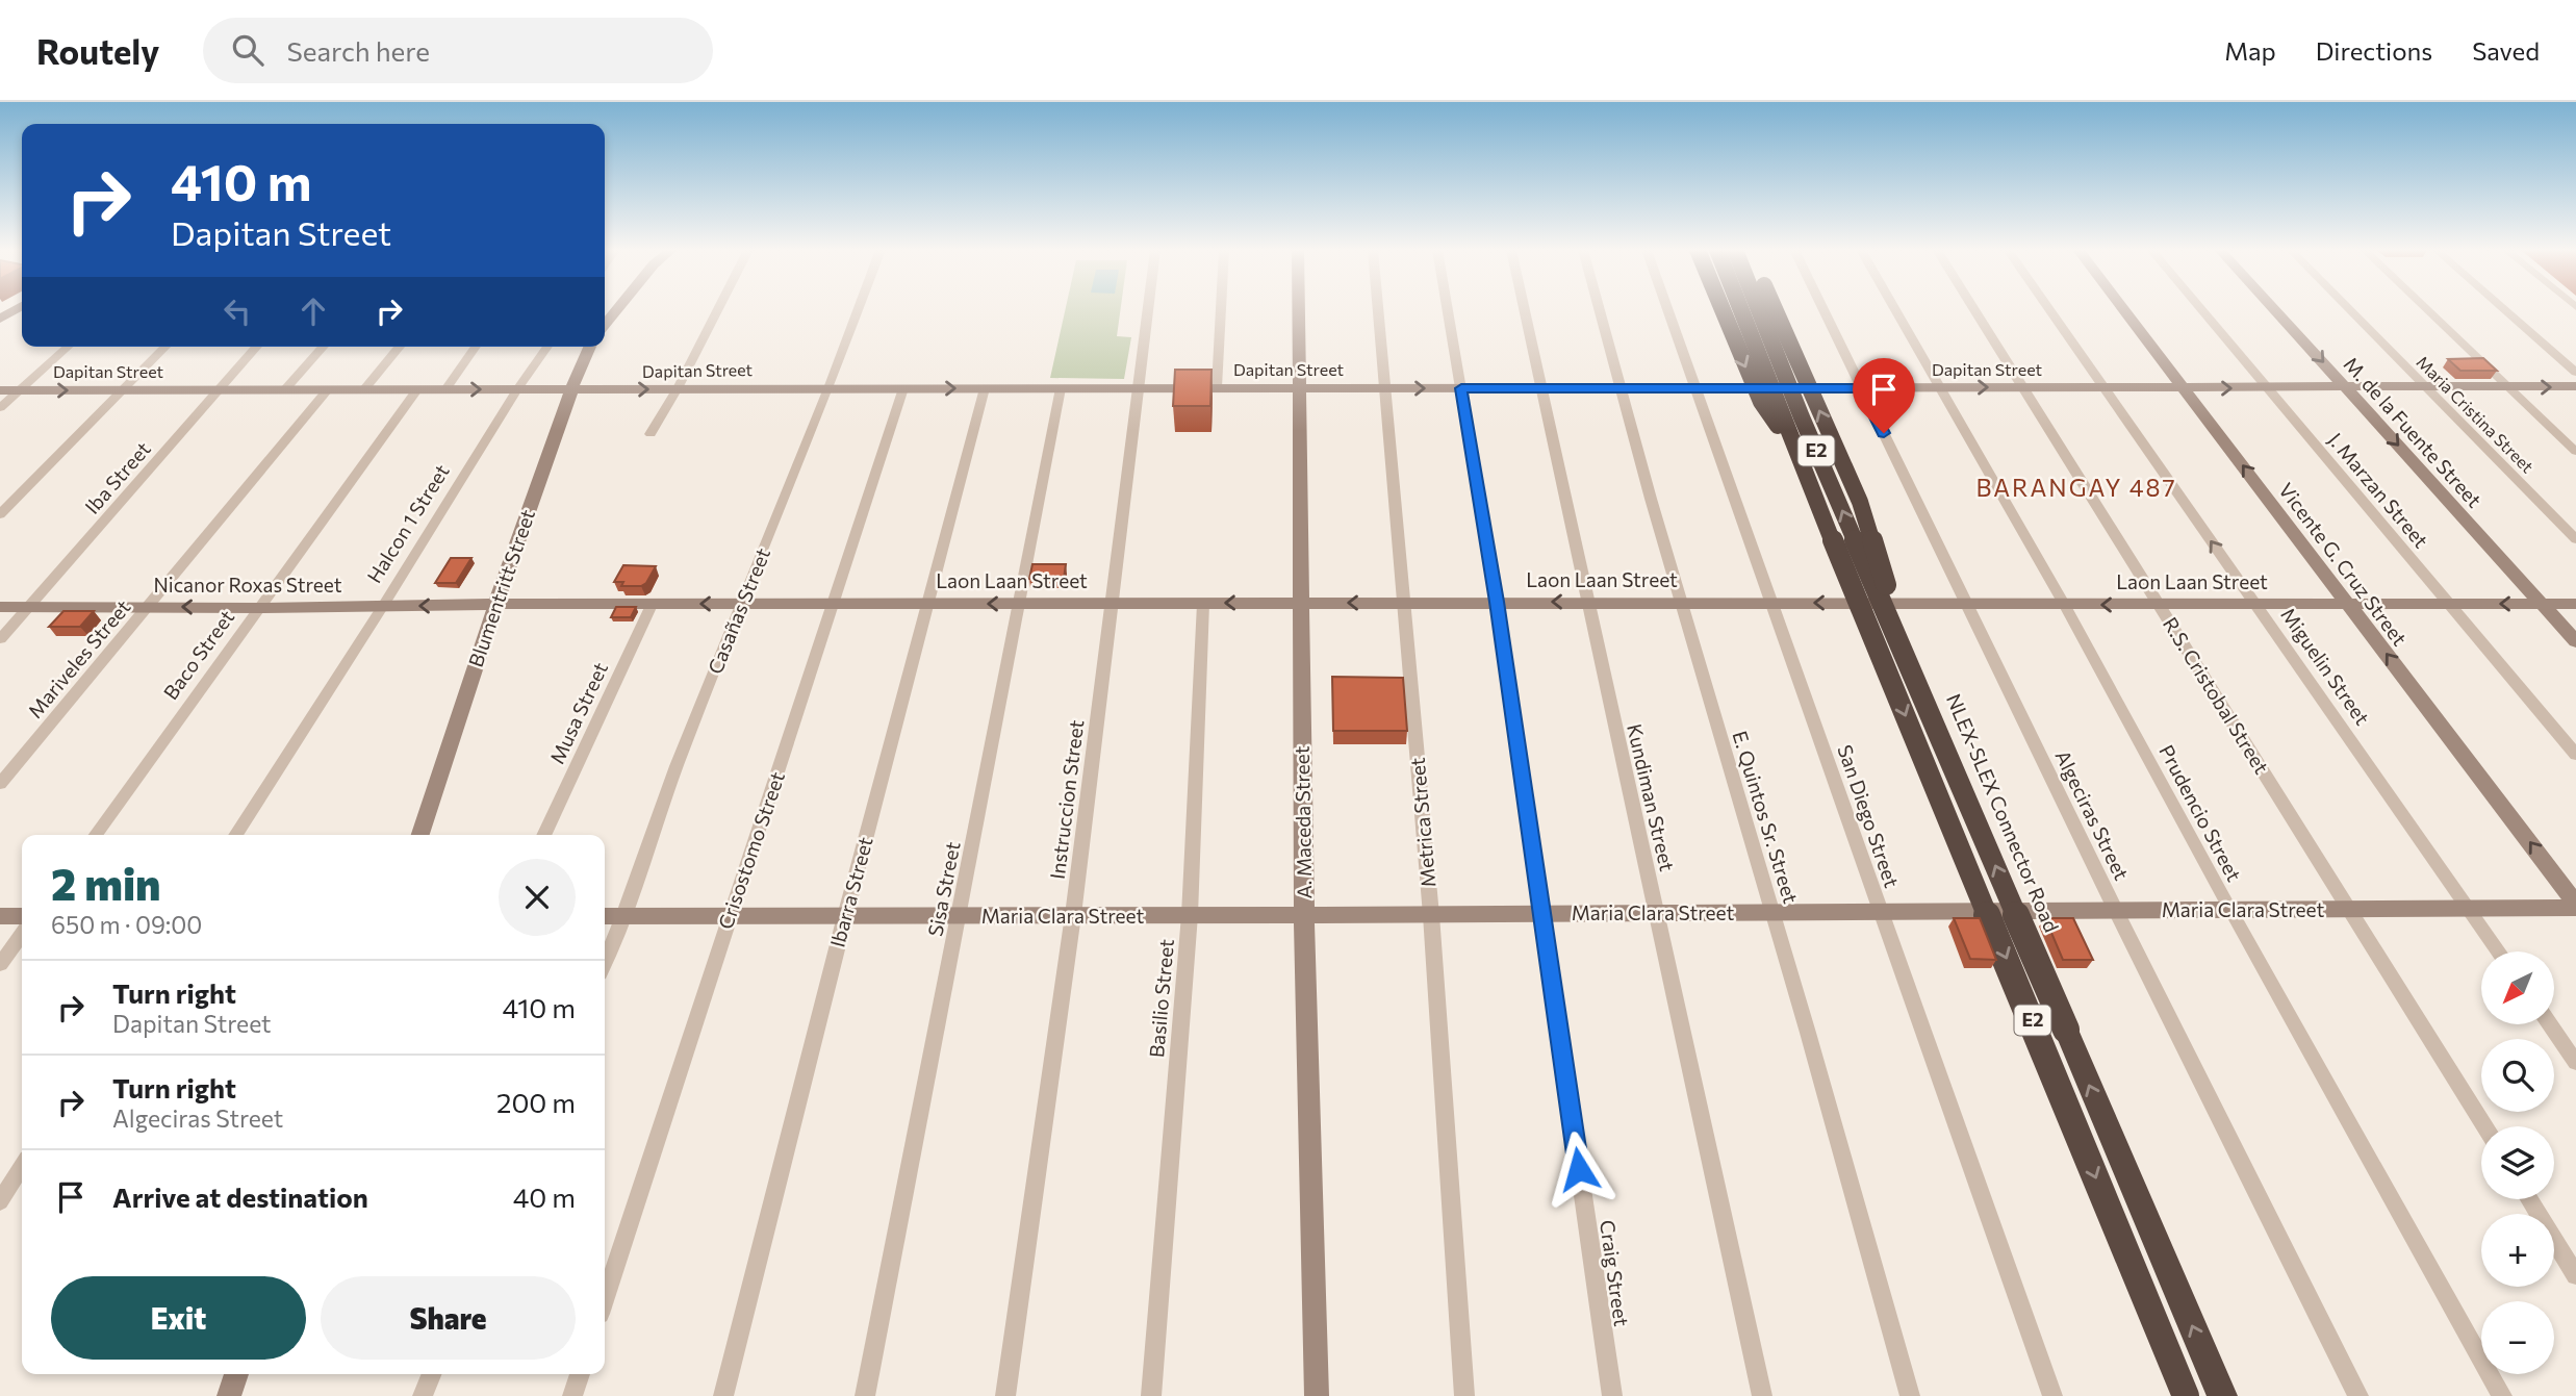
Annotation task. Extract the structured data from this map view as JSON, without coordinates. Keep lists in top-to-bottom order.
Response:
{
  "streets": {
    "highway": ["E2", "NLEX-SLEX Connector Road"],
    "street": [
      "Dapitan Street",
      "Maria Cristina Street",
      "M. de la Fuente Street",
      "Iba Street",
      "J. Marzan Street",
      "Halcon 1 Street",
      "Vicente G. Cruz Street",
      "Laon Laan Street",
      "Nicanor Roxas Street",
      "Blumentritt Street",
      "Casañas Street",
      "Baco Street",
      "Mariveles Street",
      "Miguelin Street",
      "R.S. Cristobal Street",
      "Musa Street",
      "Kundiman Street",
      "Instruccion Street",
      "Prudencio Street",
      "Algeciras Street",
      "San Diego Street",
      "E. Quintos Sr. Street",
      "A. Maceda Street",
      "Metrica Street",
      "Crisostomo Street",
      "Sisa Street",
      "Ibarra Street",
      "Maria Clara Street",
      "Basilio Street",
      "Craig Street"
    ]
  },
  "crossings": [
    ["Dapitan Street", "Maria Cristina Street"],
    ["Dapitan Street", "M. de la Fuente Street"],
    ["Dapitan Street", "Iba Street"],
    ["Dapitan Street", "J. Marzan Street"],
    ["Dapitan Street", "Halcon 1 Street"],
    ["Dapitan Street", "Vicente G. Cruz Street"],
    ["Dapitan Street", "Blumentritt Street"],
    ["Dapitan Street", "Casañas Street"],
    ["Dapitan Street", "Baco Street"],
    ["Dapitan Street", "Mariveles Street"],
    ["Dapitan Street", "Miguelin Street"],
    ["Dapitan Street", "R.S. Cristobal Street"],
    ["Dapitan Street", "Kundiman Street"],
    ["Dapitan Street", "Instruccion Street"],
    ["Dapitan Street", "Prudencio Street"],
    ["Dapitan Street", "Algeciras Street"],
    ["Dapitan Street", "San Diego Street"],
    ["Dapitan Street", "E. Quintos Sr. Street"],
    ["Dapitan Street", "A. Maceda Street"],
    ["Dapitan Street", "Metrica Street"],
    ["Dapitan Street", "Crisostomo Street"],
    ["Dapitan Street", "Sisa Street"],
    ["Dapitan Street", "Ibarra Street"],
    ["Dapitan Street", "Craig Street"],
    ["M. de la Fuente Street", "Laon Laan Street"],
    ["Iba Street", "Nicanor Roxas Street"],
    ["J. Marzan Street", "Laon Laan Street"],
    ["Halcon 1 Street", "Nicanor Roxas Street"],
    ["Vicente G. Cruz Street", "Laon Laan Street"],
    ["Vicente G. Cruz Street", "Maria Clara Street"],
    ["Laon Laan Street", "Nicanor Roxas Street"],
    ["Laon Laan Street", "Blumentritt Street"],
    ["Laon Laan Street", "Casañas Street"],
    ["Laon Laan Street", "Miguelin Street"],
    ["Laon Laan Street", "R.S. Cristobal Street"],
    ["Laon Laan Street", "Musa Street"],
    ["Laon Laan Street", "Kundiman Street"],
    ["Laon Laan Street", "Instruccion Street"],
    ["Laon Laan Street", "Prudencio Street"],
    ["Laon Laan Street", "Algeciras Street"],
    ["Laon Laan Street", "San Diego Street"],
    ["Laon Laan Street", "E. Quintos Sr. Street"],
    ["Laon Laan Street", "A. Maceda Street"],
    ["Laon Laan Street", "Metrica Street"],
    ["Laon Laan Street", "Crisostomo Street"],
    ["Laon Laan Street", "Sisa Street"],
    ["Laon Laan Street", "Ibarra Street"],
    ["Laon Laan Street", "Basilio Street"],
    ["Laon Laan Street", "Craig Street"],
    ["Nicanor Roxas Street", "Blumentritt Street"],
    ["Nicanor Roxas Street", "Baco Street"],
    ["Nicanor Roxas Street", "Mariveles Street"],
    ["Casañas Street", "Maria Clara Street"],
    ["Miguelin Street", "Maria Clara Street"],
    ["R.S. Cristobal Street", "Maria Clara Street"],
    ["Kundiman Street", "Maria Clara Street"],
    ["Instruccion Street", "Maria Clara Street"],
    ["Prudencio Street", "Maria Clara Street"],
    ["Algeciras Street", "Maria Clara Street"],
    ["San Diego Street", "Maria Clara Street"],
    ["E. Quintos Sr. Street", "Maria Clara Street"],
    ["A. Maceda Street", "Maria Clara Street"],
    ["Metrica Street", "Maria Clara Street"],
    ["Crisostomo Street", "Maria Clara Street"],
    ["Sisa Street", "Maria Clara Street"],
    ["Ibarra Street", "Maria Clara Street"],
    ["Maria Clara Street", "Basilio Street"],
    ["Maria Clara Street", "Craig Street"]
  ],
  "one_way": ["Vicente G. Cruz Street", "Laon Laan Street", "Nicanor Roxas Street"],
  "districts": ["BARANGAY 487"],
  "north": "bottom left",
  "page": {
    "header": "Routely",
    "search": "Search here",
    "nav": ["Map", "Directions", "Saved"],
    "turn": ["410 m", "Dapitan Street"],
    "heading": ["2 min", "650 m · 09:00"],
    "map_buttons": ["+", "−"],
    "list": [
      {
        "name": "Turn right",
        "note": "Dapitan Street",
        "value": "410 m"
      },
      {
        "name": "Turn right",
        "note": "Algeciras Street",
        "value": "200 m"
      },
      {
        "name": "Arrive at destination",
        "value": "40 m"
      }
    ],
    "buttons": ["Exit", "Share"]
  }
}
